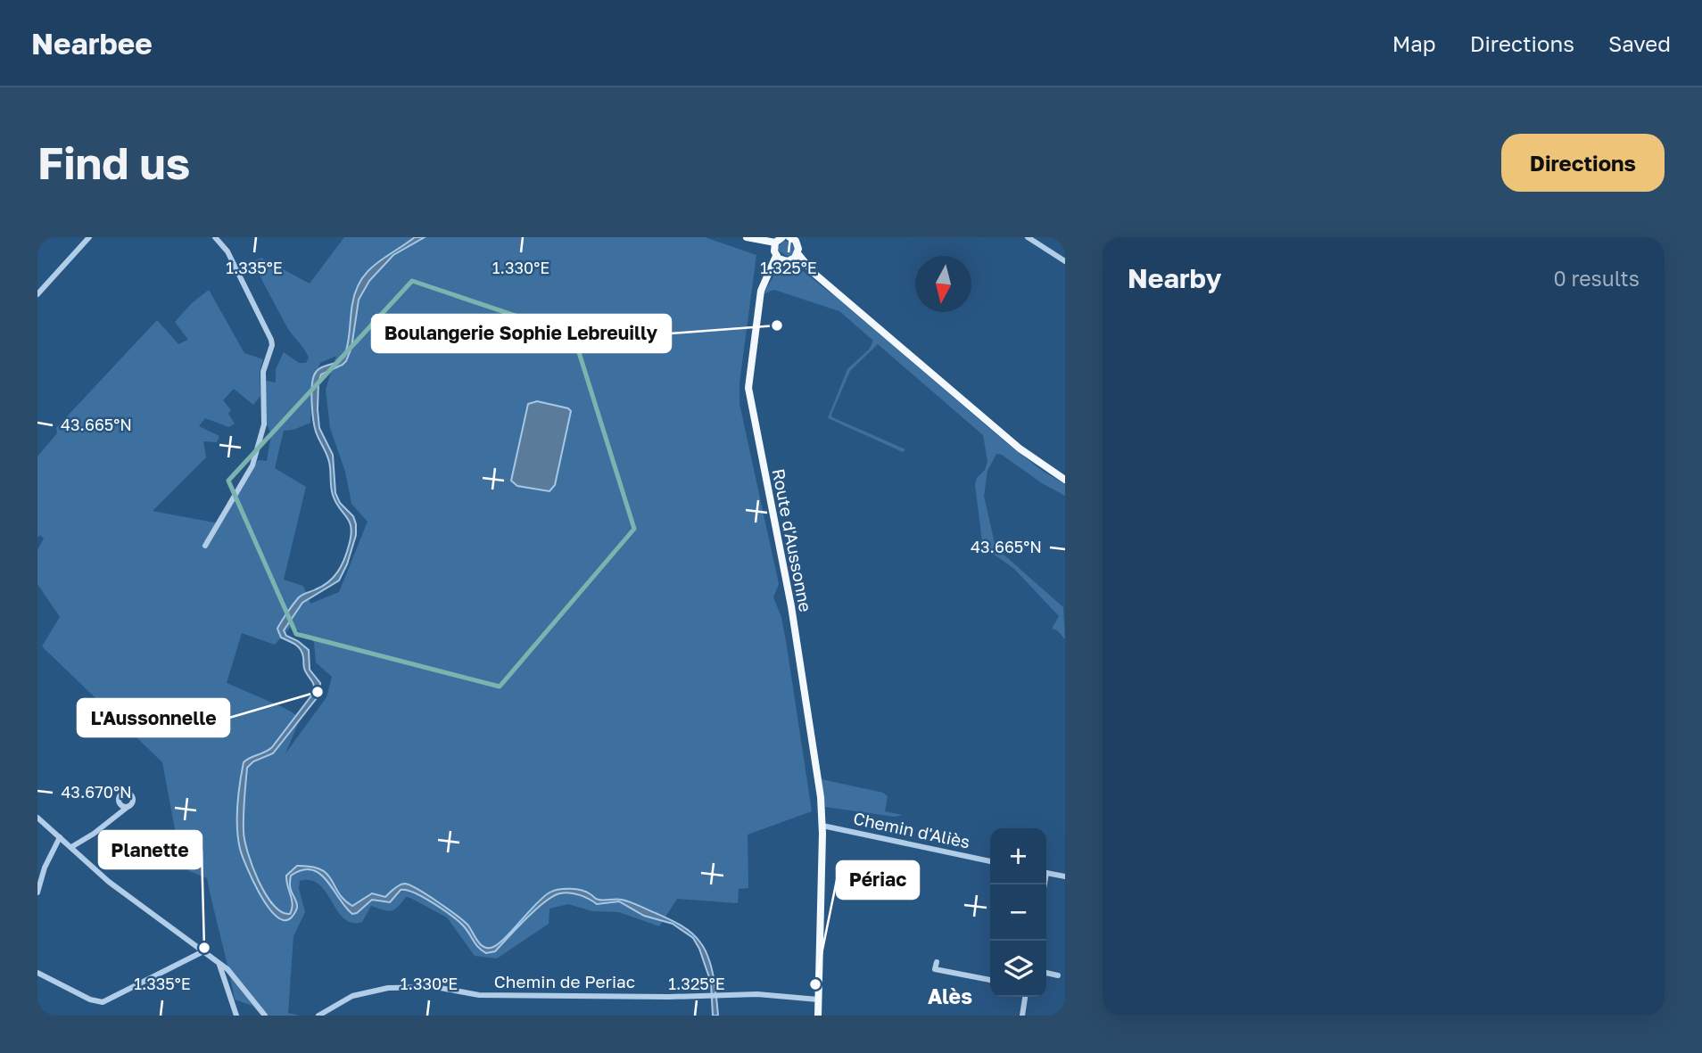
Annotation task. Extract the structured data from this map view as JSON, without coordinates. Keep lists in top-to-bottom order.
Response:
{
  "streets": {
    "main road": ["Route d'Aussonne"],
    "street": ["Chemin d'Aliès", "Chemin de Periac"]
  },
  "crossings": [
    ["Route d'Aussonne", "Chemin d'Aliès"],
    ["Route d'Aussonne", "Chemin de Periac"]
  ],
  "districts": ["Alès"],
  "places": [
    "Boulangerie Sophie Lebreuilly",
    "L'Aussonnelle",
    "Planette",
    "Périac"
  ],
  "north": "bottom",
  "page": {
    "header": "Nearbee",
    "nav": ["Map", "Directions", "Saved"],
    "buttons": "Directions",
    "title": "Find us",
    "heading": ["Nearby", "0 results"],
    "map_buttons": ["+", "−"]
  },
  "coordinates": [
    "1.335°E",
    "1.330°E",
    "1.325°E",
    "43.665°N",
    "43.670°N"
  ]
}
